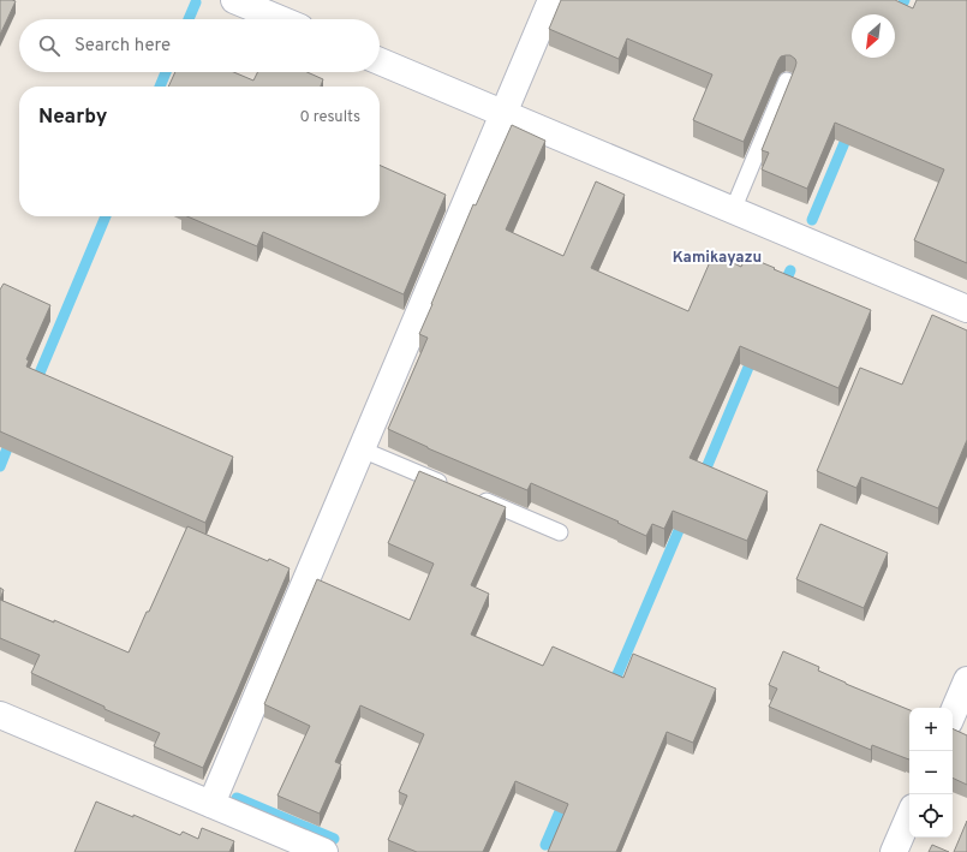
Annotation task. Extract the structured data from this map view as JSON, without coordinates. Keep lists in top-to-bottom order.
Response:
{
  "districts": ["Kamikayazu"],
  "north": "bottom left",
  "page": {
    "search": "Search here",
    "heading": ["Nearby", "0 results"],
    "map_buttons": ["+", "−"]
  }
}
